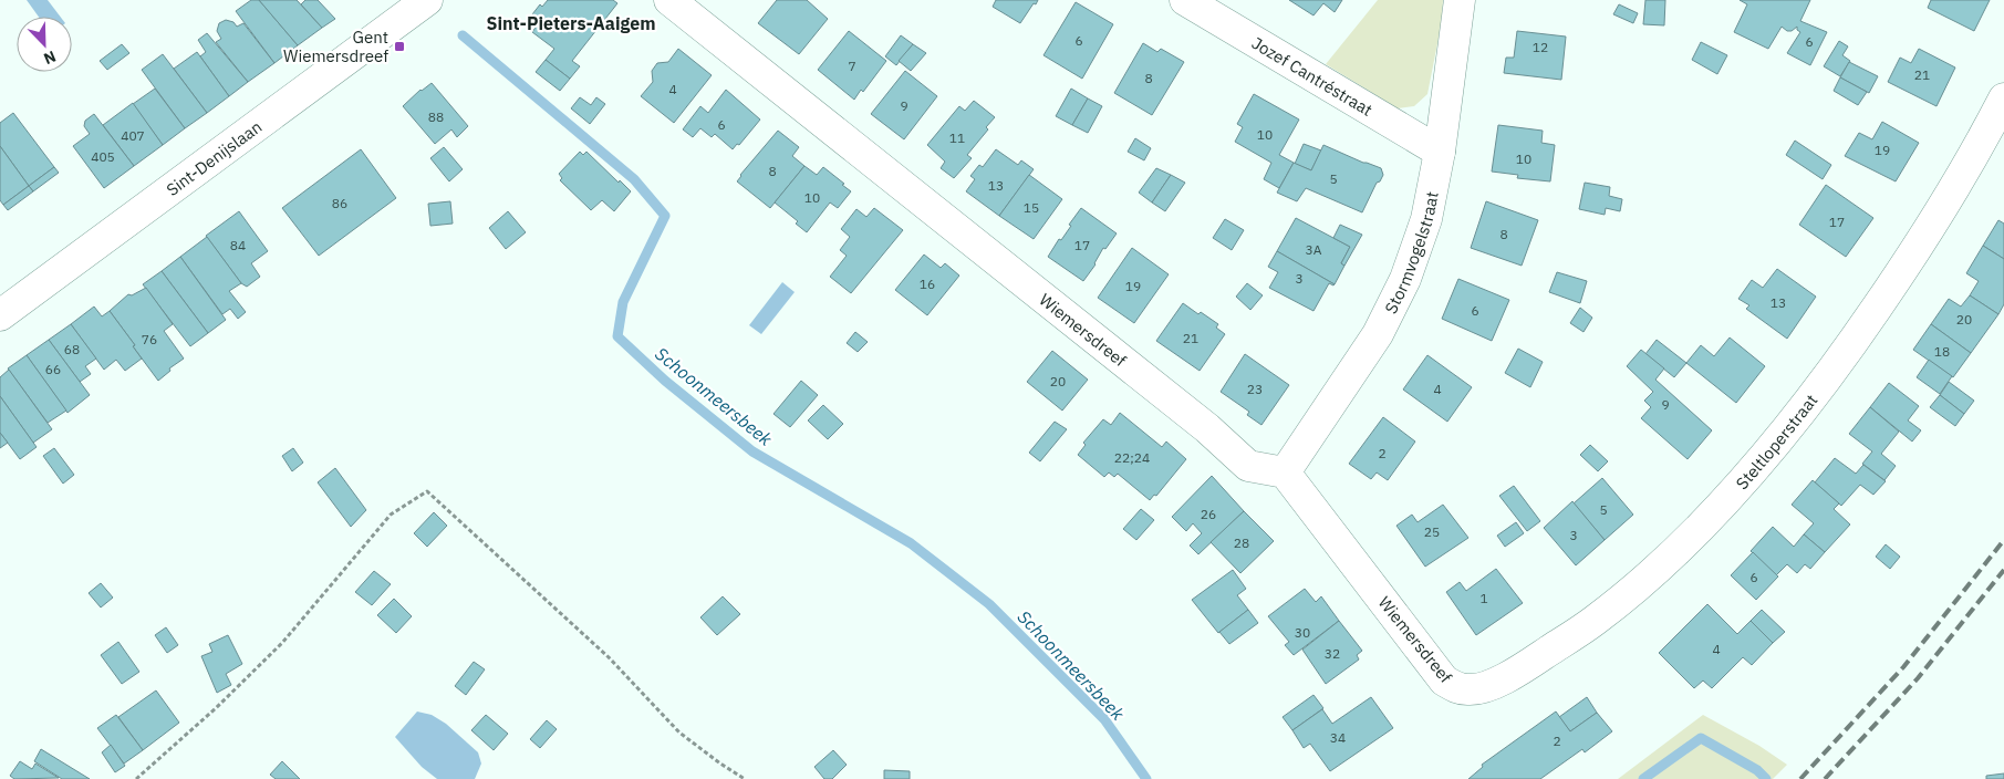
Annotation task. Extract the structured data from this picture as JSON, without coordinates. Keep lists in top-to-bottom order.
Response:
{
  "streets": {
    "street": [
      "Jozef Cantréstraat",
      "Sint-Denijslaan",
      "Stormvogelstraat",
      "Wiemersdreef",
      "Steltloperstraat"
    ]
  },
  "crossings": [
    ["Jozef Cantréstraat", "Stormvogelstraat"],
    ["Stormvogelstraat", "Wiemersdreef"],
    ["Wiemersdreef", "Steltloperstraat"]
  ],
  "districts": ["Sint-Pieters-Aaigem"],
  "water": ["Schoonmeersbeek"],
  "places": {
    "transit": ["Gent Wiemersdreef"]
  },
  "house_numbers": [
    "6",
    "6",
    "12",
    "7",
    "21",
    "8",
    "4",
    "9",
    "88",
    "6",
    "10",
    "407",
    "11",
    "19",
    "405",
    "10",
    "8",
    "5",
    "13",
    "10",
    "86",
    "15",
    "17",
    "8",
    "84",
    "17",
    "3A",
    "3",
    "16",
    "19",
    "13",
    "6",
    "20",
    "21",
    "76",
    "68",
    "18",
    "66",
    "20",
    "23",
    "4",
    "9",
    "2",
    "22;24",
    "5",
    "26",
    "25",
    "3",
    "28",
    "6",
    "1",
    "30",
    "4",
    "32",
    "34",
    "2"
  ],
  "north": "bottom right"
}
